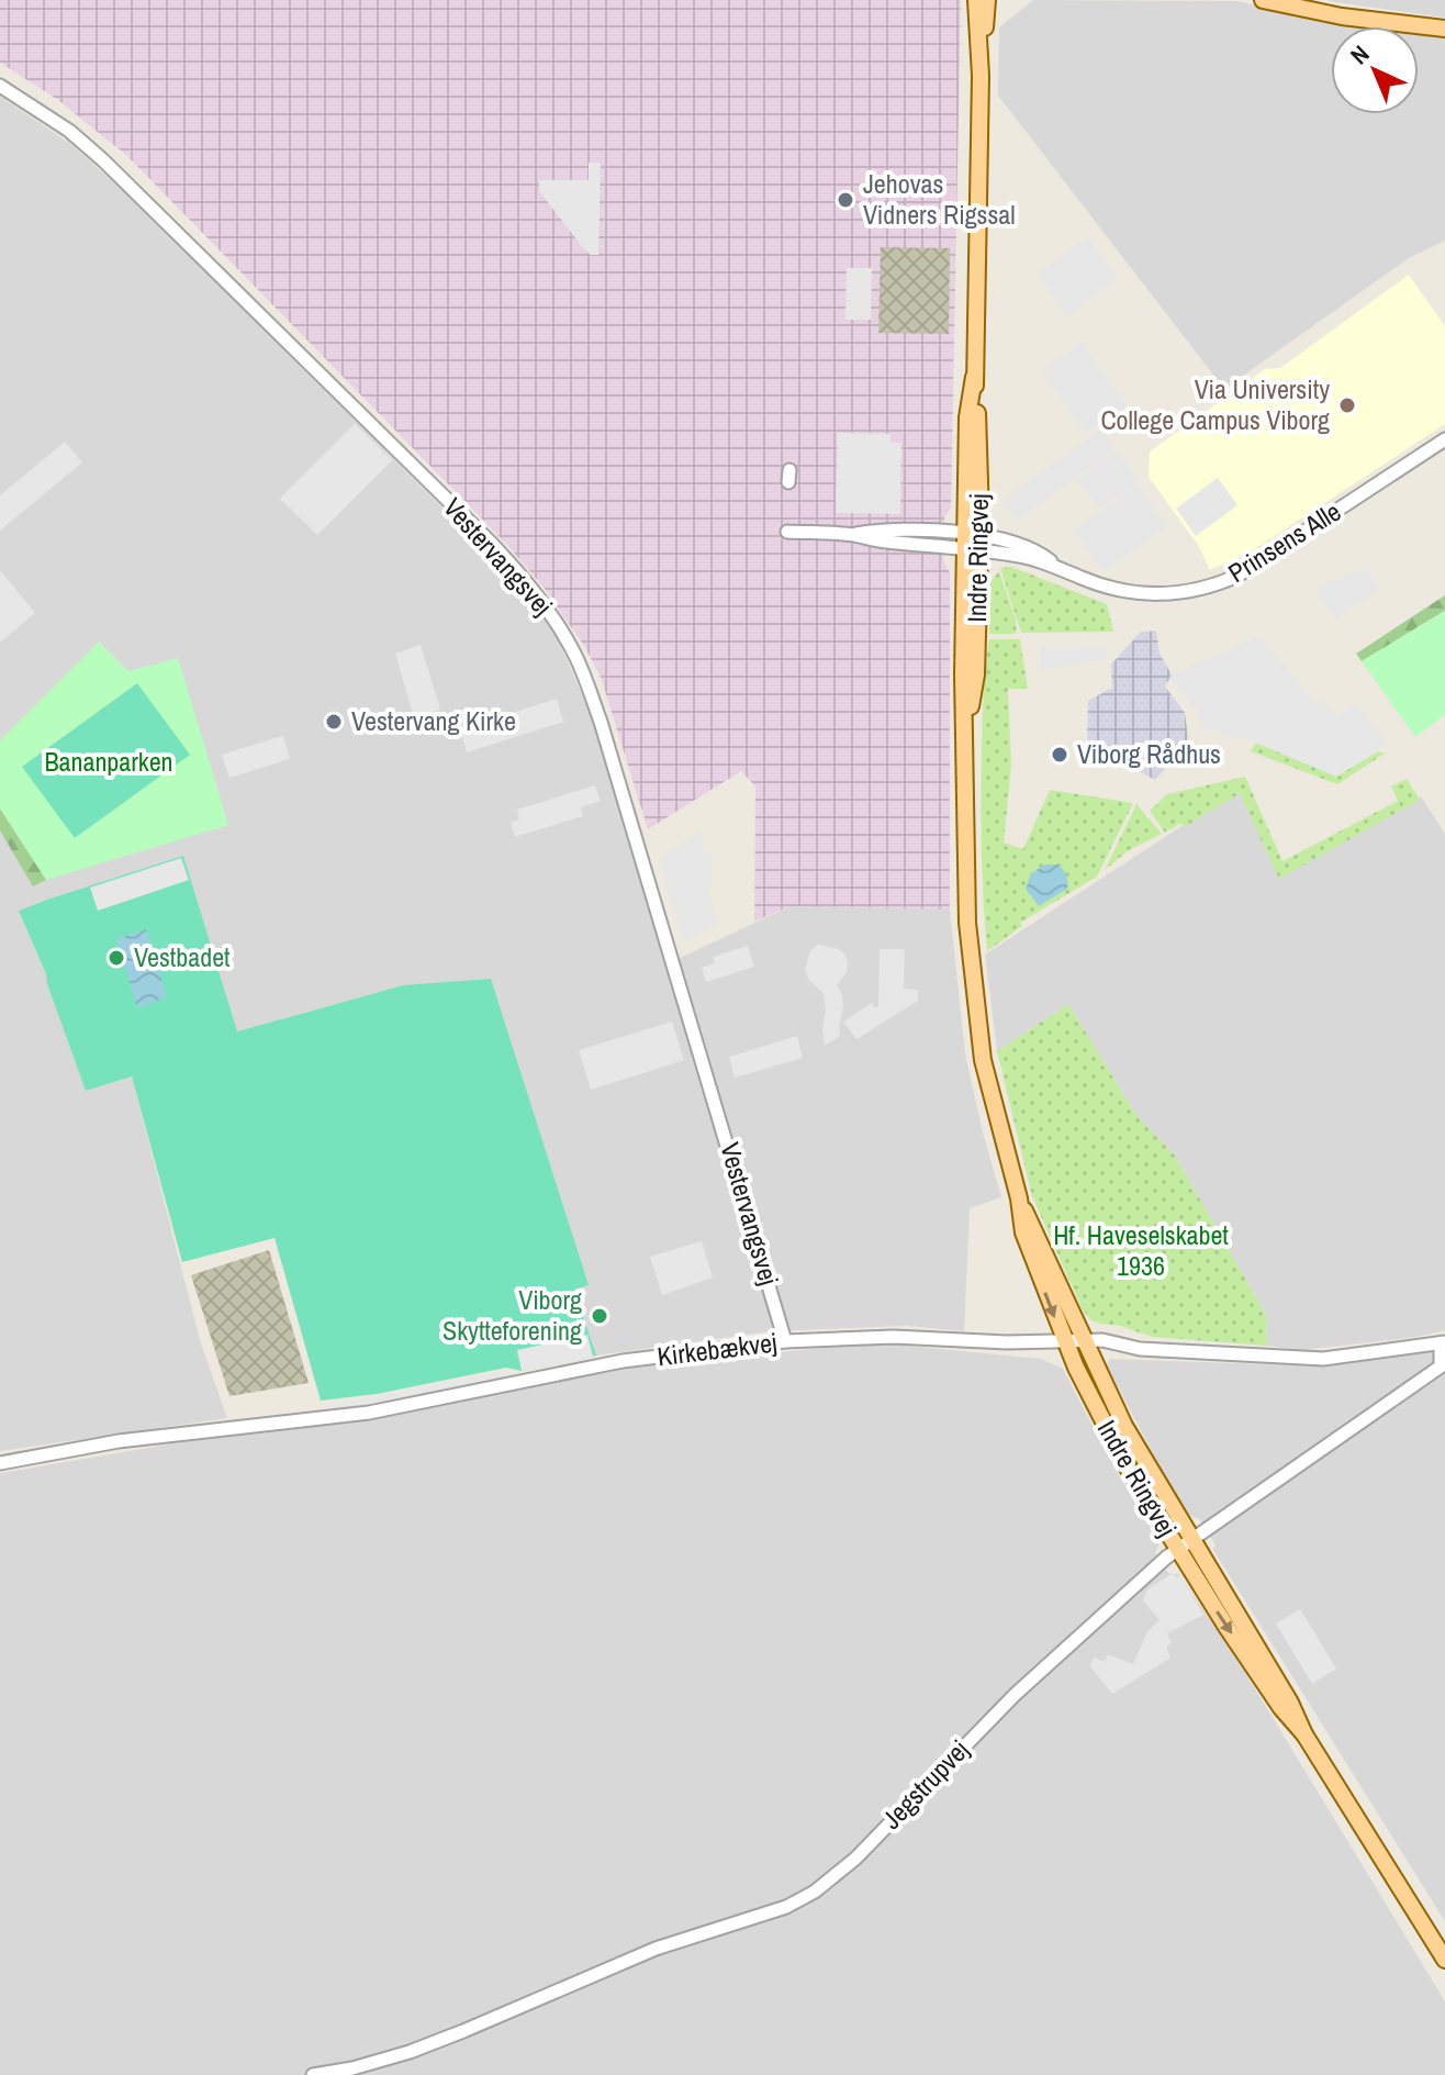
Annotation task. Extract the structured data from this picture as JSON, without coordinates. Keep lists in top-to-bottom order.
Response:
{
  "streets": {
    "main road": ["Indre Ringvej"],
    "street": [
      "Prinsens Alle",
      "Vestervangsvej",
      "Kirkebækvej",
      "Jegstrupvej"
    ]
  },
  "crossings": [
    ["Prinsens Alle", "Indre Ringvej"],
    ["Vestervangsvej", "Kirkebækvej"],
    ["Indre Ringvej", "Kirkebækvej"],
    ["Indre Ringvej", "Jegstrupvej"],
    ["Kirkebækvej", "Jegstrupvej"]
  ],
  "parks": ["Bananparken", "Hf. Haveselskabet 1936"],
  "places": [
    "Jehovas Vidners Rigssal",
    "Via University College Campus Viborg",
    "Vestervang Kirke",
    "Viborg Rådhus",
    "Vestbadet",
    "Viborg Skytteforening"
  ],
  "north": "top left"
}
